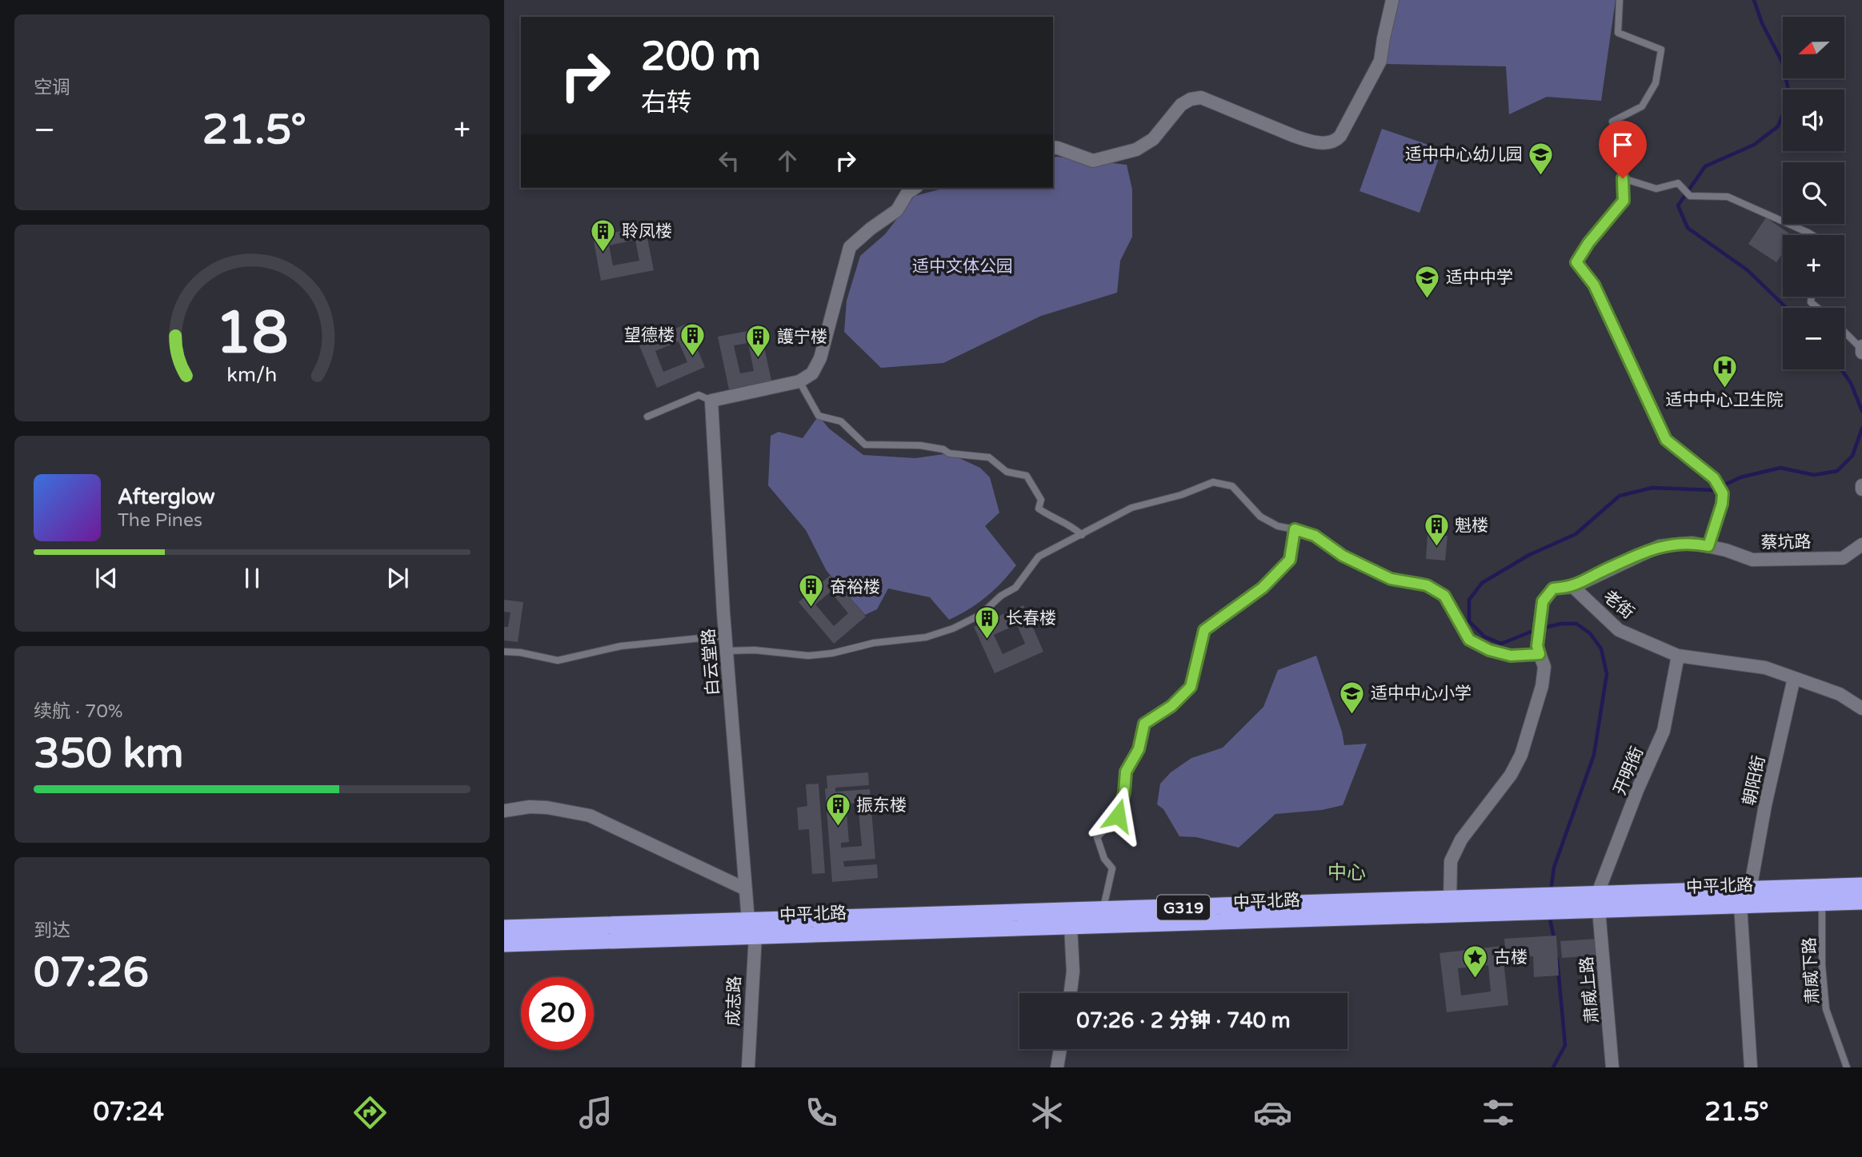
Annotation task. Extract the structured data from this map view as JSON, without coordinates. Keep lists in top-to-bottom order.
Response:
{
  "streets": {
    "highway": ["中平北路", "G319"],
    "street": [
      "蔡坑路",
      "老街",
      "白云堂路",
      "开明街",
      "朝阳街",
      "肃威上路",
      "成志路"
    ],
    "lane": ["肃威下路"]
  },
  "crossings": [
    ["蔡坑路", "老街"],
    ["老街", "开明街"],
    ["老街", "朝阳街"],
    ["白云堂路", "中平北路"],
    ["白云堂路", "G319"],
    ["白云堂路", "成志路"],
    ["开明街", "中平北路"],
    ["开明街", "G319"],
    ["开明街", "肃威上路"],
    ["朝阳街", "G319"],
    ["中平北路", "G319"],
    ["中平北路", "肃威下路"],
    ["中平北路", "肃威上路"],
    ["中平北路", "成志路"],
    ["G319", "肃威上路"],
    ["G319", "成志路"]
  ],
  "districts": ["中心"],
  "parks": ["适中文体公园"],
  "places": {
    "school or university": ["适中中心幼儿园", "适中中学", "适中中心小学"],
    "building": [
      "聆凤楼",
      "望德楼",
      "護宁楼",
      "魁楼",
      "奋裕楼",
      "长春楼",
      "振东楼"
    ],
    "hospital": ["适中中心卫生院"],
    "place": ["古楼"]
  },
  "north": "left",
  "page": {
    "tile": [
      "空调",
      ["续航 · 70%", "350 km"],
      ["到达", "07:26"]
    ],
    "map_buttons": ["+", "−"],
    "turn": ["200 m", "右转"],
    "heat": ["−", "21.5°", "+"],
    "song": ["Afterglow", "The Pines"],
    "limit": "20",
    "trip": "07:26 · 2 分钟 · 740 m",
    "tabs": ["07:24", "21.5°"],
    "gauge": ["18", "km/h"]
  }
}
